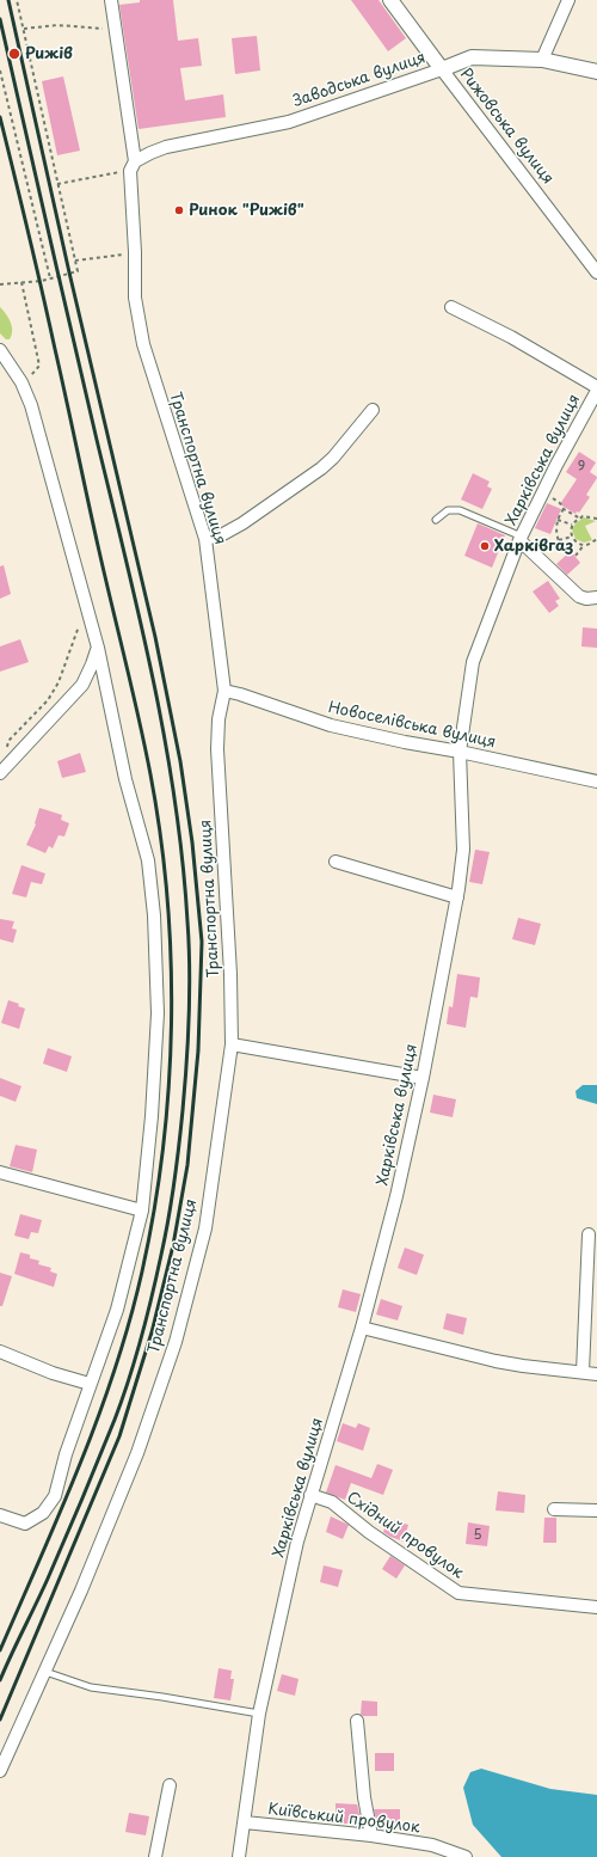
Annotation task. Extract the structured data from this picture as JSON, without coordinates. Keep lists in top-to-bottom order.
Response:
{
  "streets": {
    "street": [
      "Заводська вулиця",
      "Рижовська вулиця",
      "Харківська вулиця",
      "Транспортна вулиця",
      "Новоселівська вулиця",
      "Східний провулок",
      "Київський провулок"
    ]
  },
  "crossings": [
    ["Заводська вулиця", "Рижовська вулиця"],
    ["Заводська вулиця", "Транспортна вулиця"],
    ["Харківська вулиця", "Новоселівська вулиця"],
    ["Харківська вулиця", "Східний провулок"],
    ["Харківська вулиця", "Київський провулок"],
    ["Транспортна вулиця", "Новоселівська вулиця"]
  ],
  "places": ["Рижів", "Ринок \"Рижів\"", "Харківгаз"],
  "house_numbers": ["9", "5"]
}
